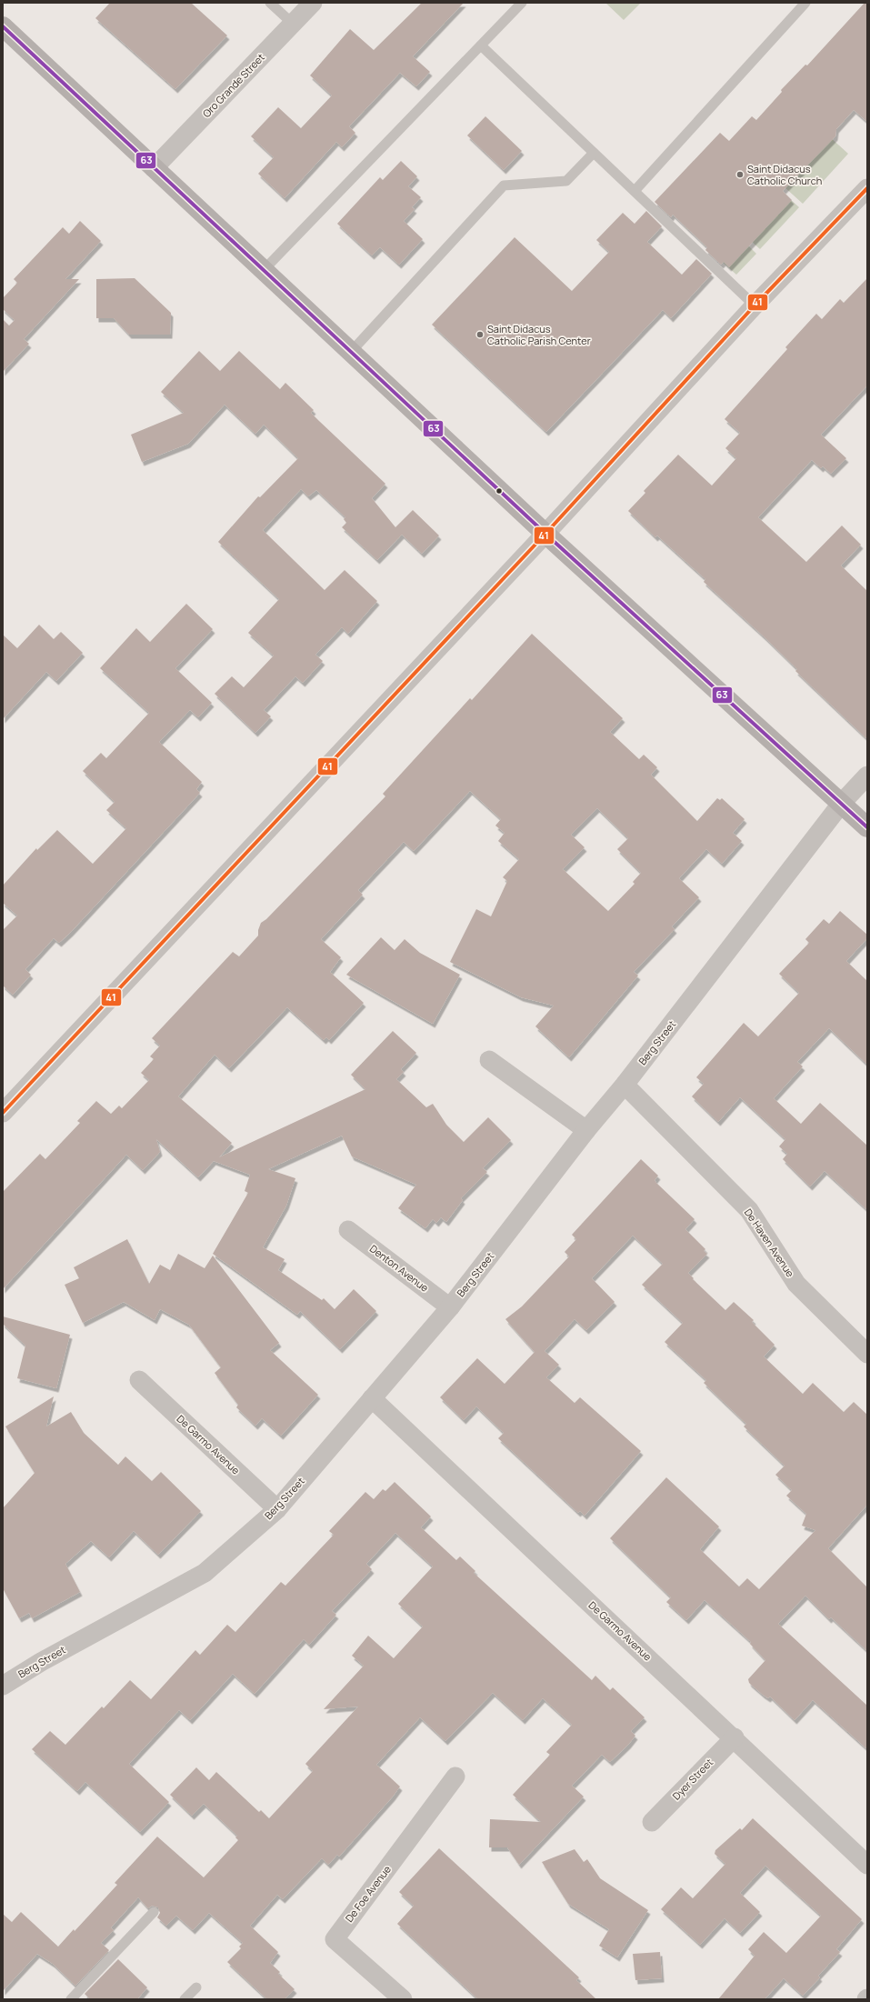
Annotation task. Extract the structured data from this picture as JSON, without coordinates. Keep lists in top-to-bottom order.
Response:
{
  "streets": {
    "street": [
      "Oro Grande Street",
      "Berg Street",
      "De Haven Avenue",
      "Denton Avenue",
      "De Garmo Avenue",
      "Dyer Street",
      "De Foe Avenue"
    ]
  },
  "crossings": [
    ["Berg Street", "De Haven Avenue"],
    ["Berg Street", "Denton Avenue"],
    ["Berg Street", "De Garmo Avenue"],
    ["De Garmo Avenue", "Dyer Street"]
  ],
  "places": ["Saint Didacus Catholic Church", "Saint Didacus Catholic Parish Center"],
  "lines": ["transit line 63", "transit line 41"]
}
